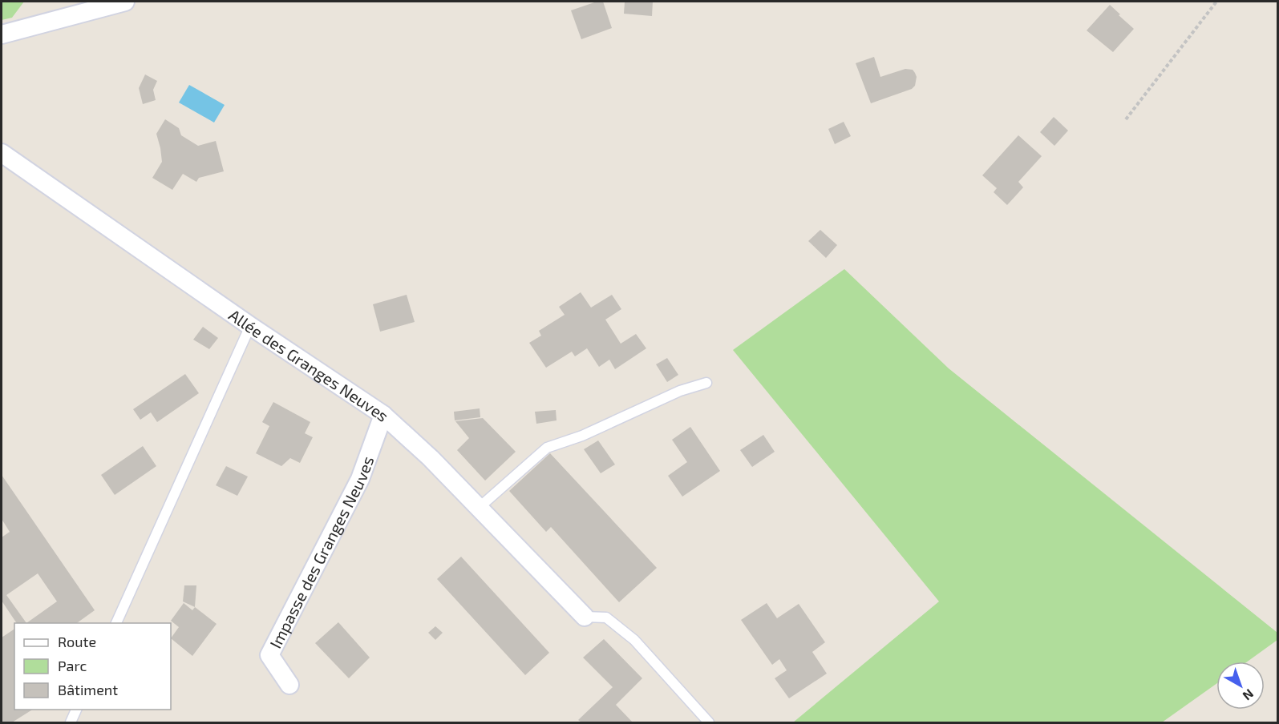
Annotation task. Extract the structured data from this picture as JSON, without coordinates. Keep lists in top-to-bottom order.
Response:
{
  "streets": {
    "street": ["Allée des Granges Neuves", "Impasse des Granges Neuves"]
  },
  "crossings": [
    ["Allée des Granges Neuves", "Impasse des Granges Neuves"]
  ],
  "legend": ["Route", "Parc", "Bâtiment"],
  "north": "bottom right"
}
